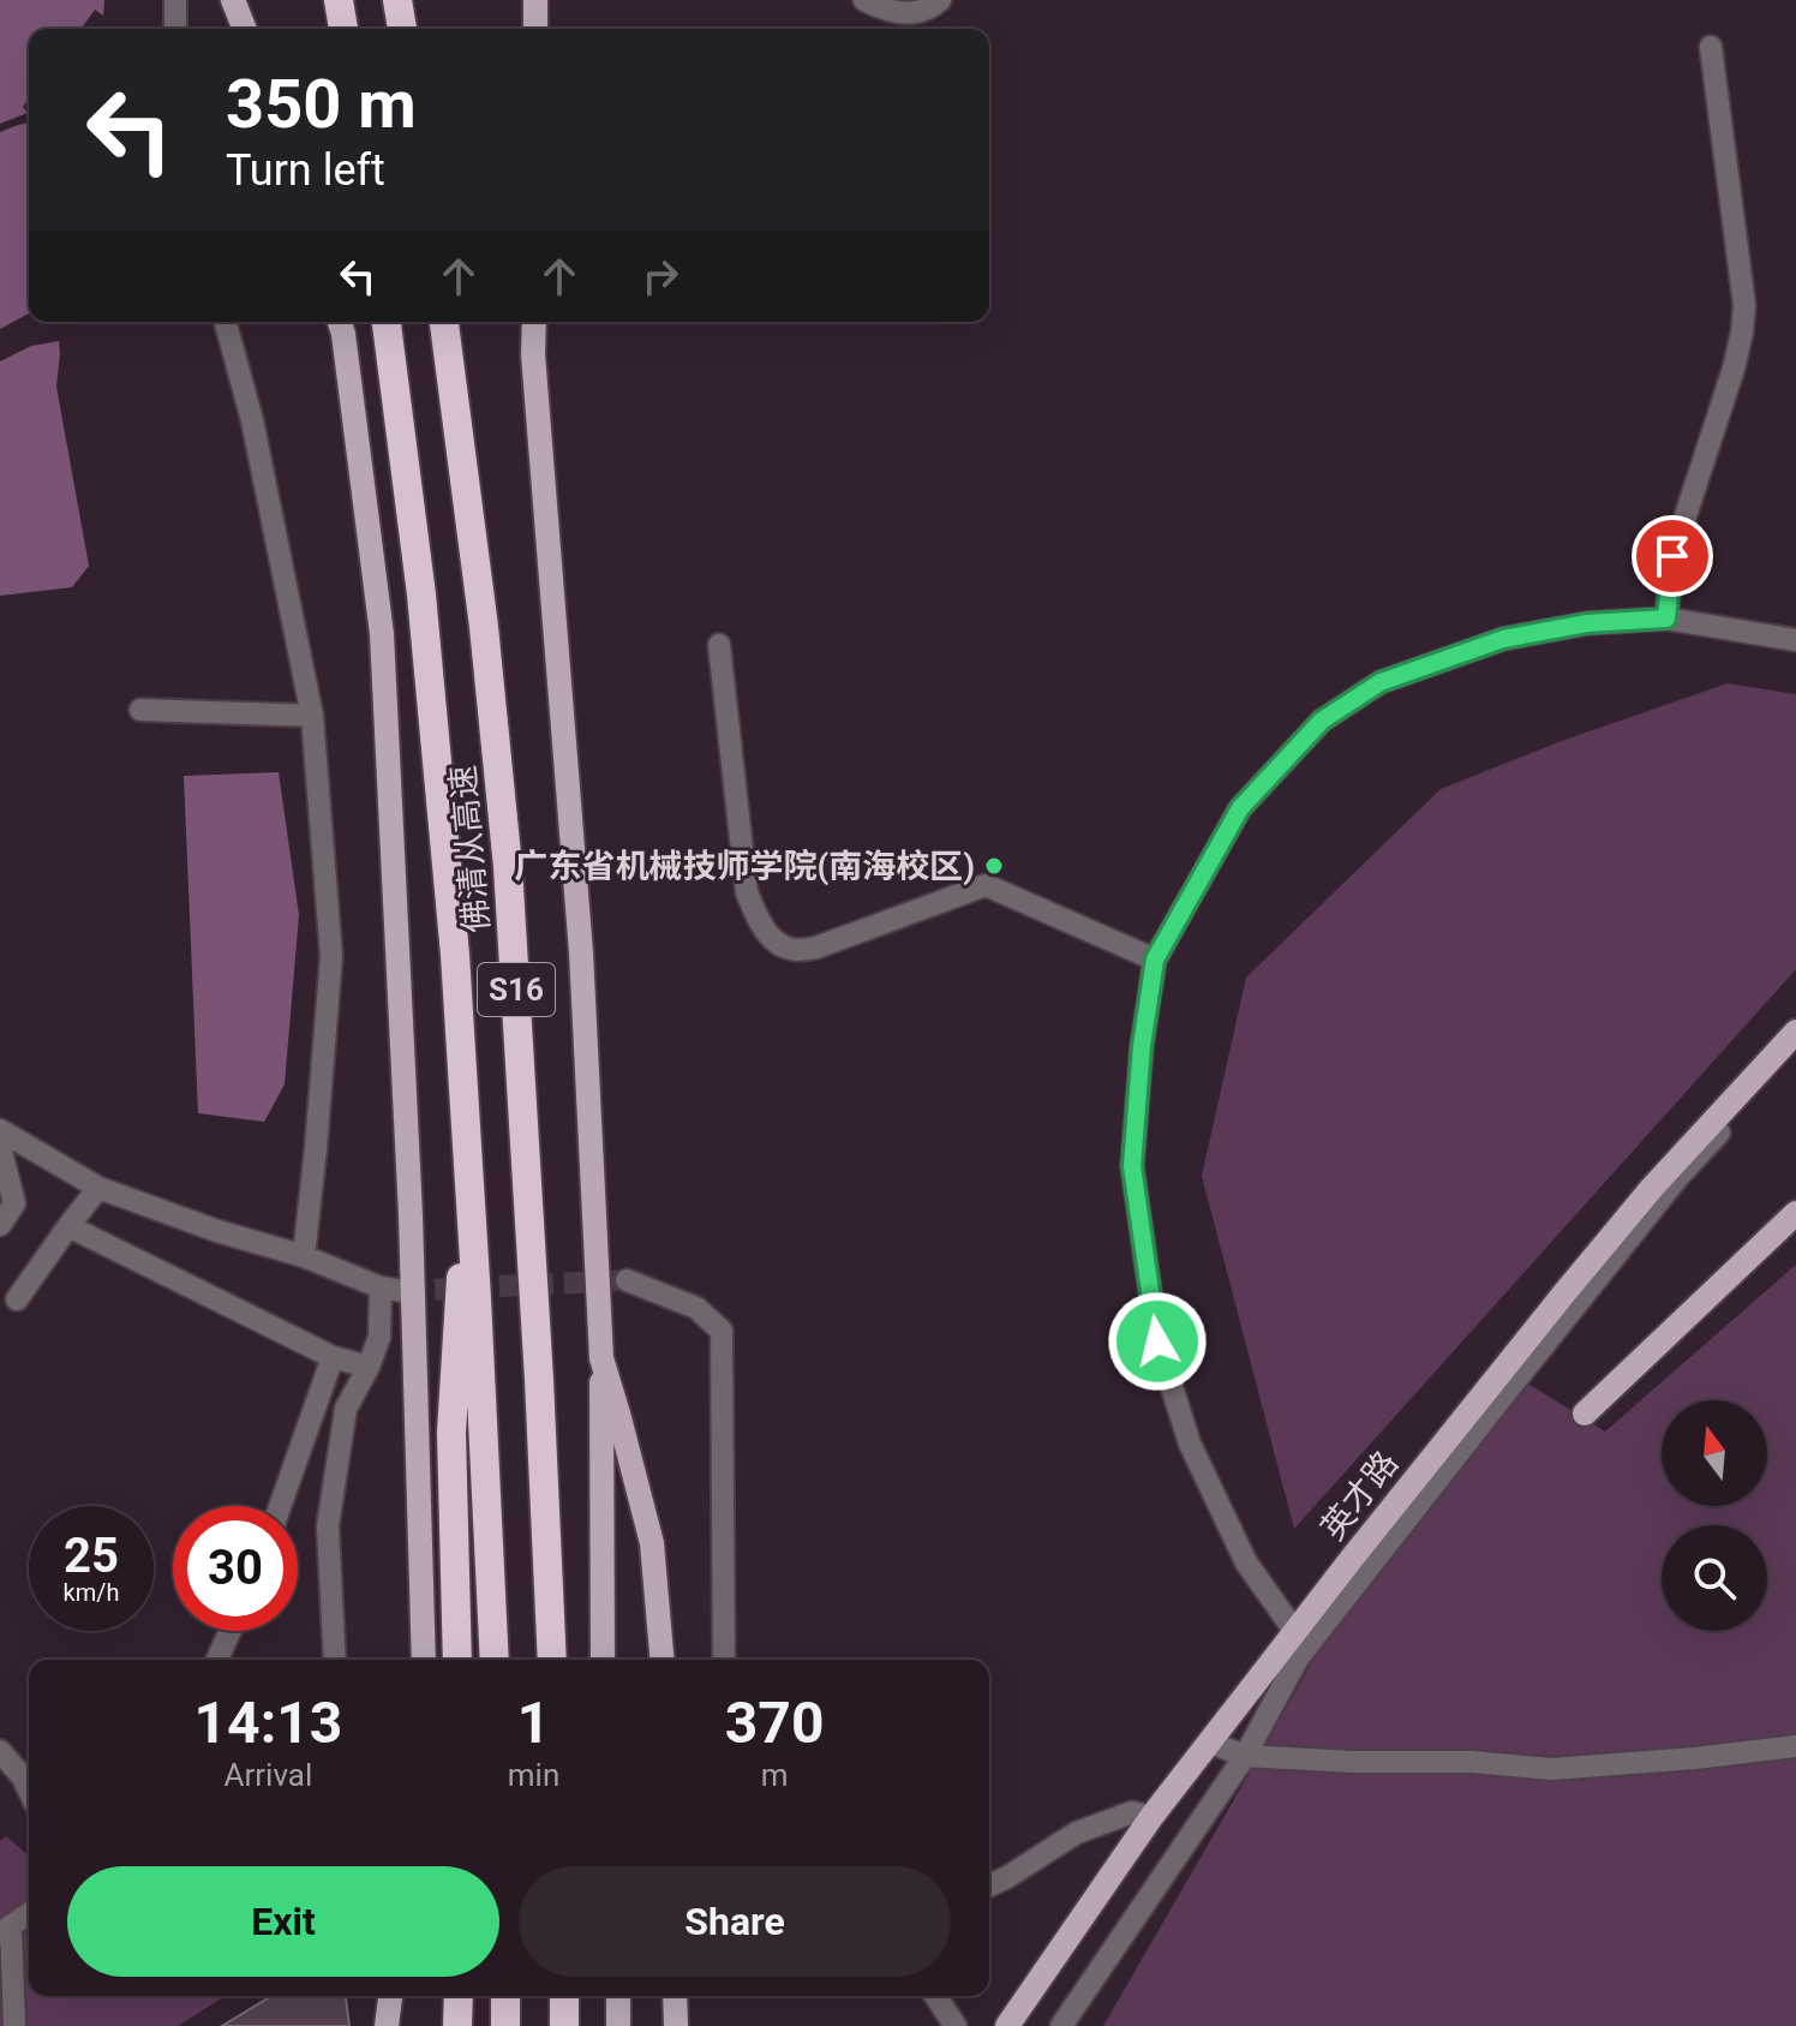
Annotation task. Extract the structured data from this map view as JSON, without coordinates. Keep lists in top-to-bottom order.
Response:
{
  "streets": {
    "highway": ["佛清从高速", "S16"],
    "main road": ["英才路"]
  },
  "places": ["广东省机械技师学院(南海校区)"],
  "north": "top",
  "page": {
    "turn": ["350 m", "Turn left"],
    "speed": "25 km/h",
    "limit": "30",
    "eta": [
      "14:13",
      "Arrival",
      "1",
      "min",
      "370",
      "m"
    ],
    "buttons": ["Exit", "Share"]
  }
}
